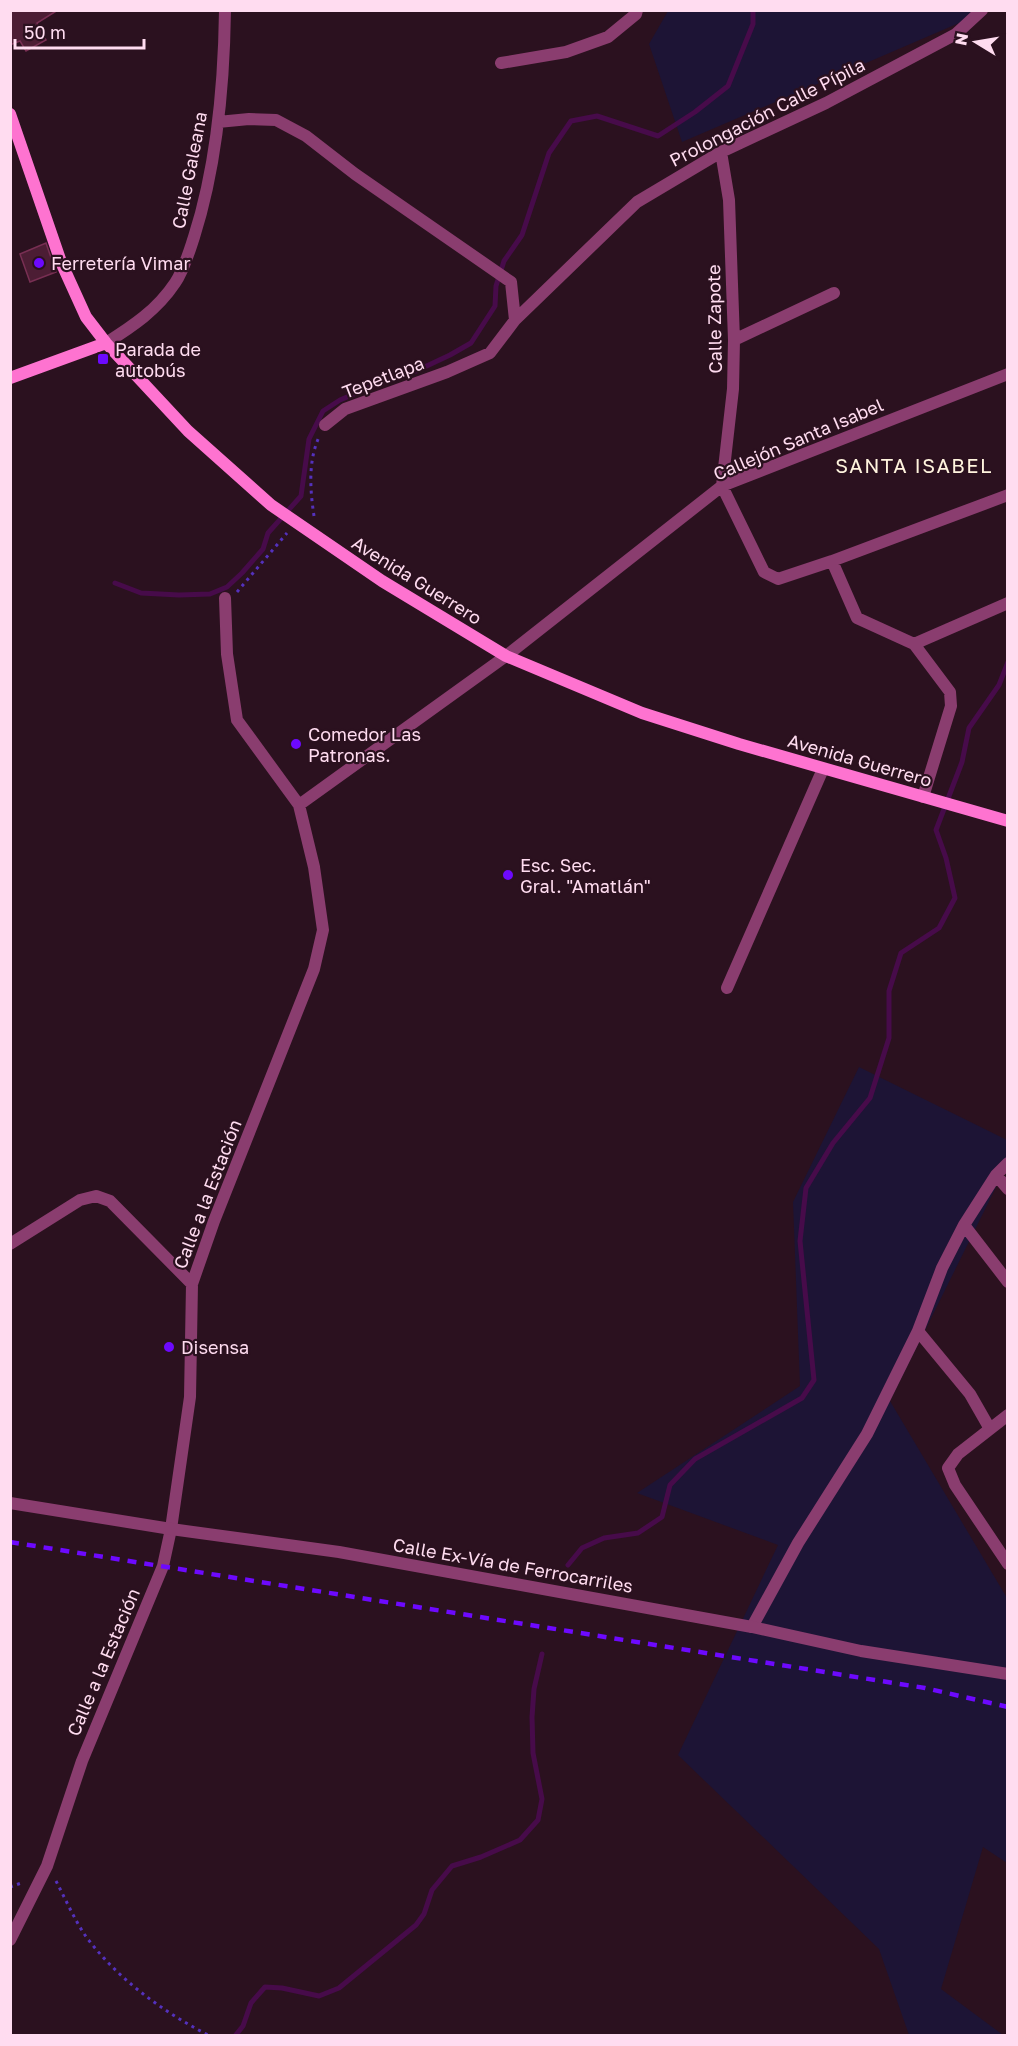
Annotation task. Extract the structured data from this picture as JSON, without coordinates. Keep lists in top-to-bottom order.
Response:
{
  "streets": {
    "main road": ["Calle Galeana", "Avenida Guerrero"],
    "street": [
      "Prolongación Calle Pípila",
      "Calle Zapote",
      "Tepetlapa",
      "Callejón Santa Isabel",
      "Calle a la Estación",
      "Calle Ex-Vía de Ferrocarriles"
    ]
  },
  "crossings": [
    ["Prolongación Calle Pípila", "Calle Zapote"],
    ["Prolongación Calle Pípila", "Tepetlapa"],
    ["Calle Galeana", "Avenida Guerrero"],
    ["Calle Zapote", "Callejón Santa Isabel"],
    ["Callejón Santa Isabel", "Avenida Guerrero"],
    ["Calle a la Estación", "Calle Ex-Vía de Ferrocarriles"]
  ],
  "districts": ["SANTA ISABEL"],
  "places": {
    "other": [
      "Ferretería Vimar",
      "Comedor Las Patronas.",
      "Esc. Sec. Gral. \"Amatlán\"",
      "Disensa"
    ],
    "transit": ["Parada de autobús"]
  },
  "scale_bar": "50 m",
  "north": "left"
}
